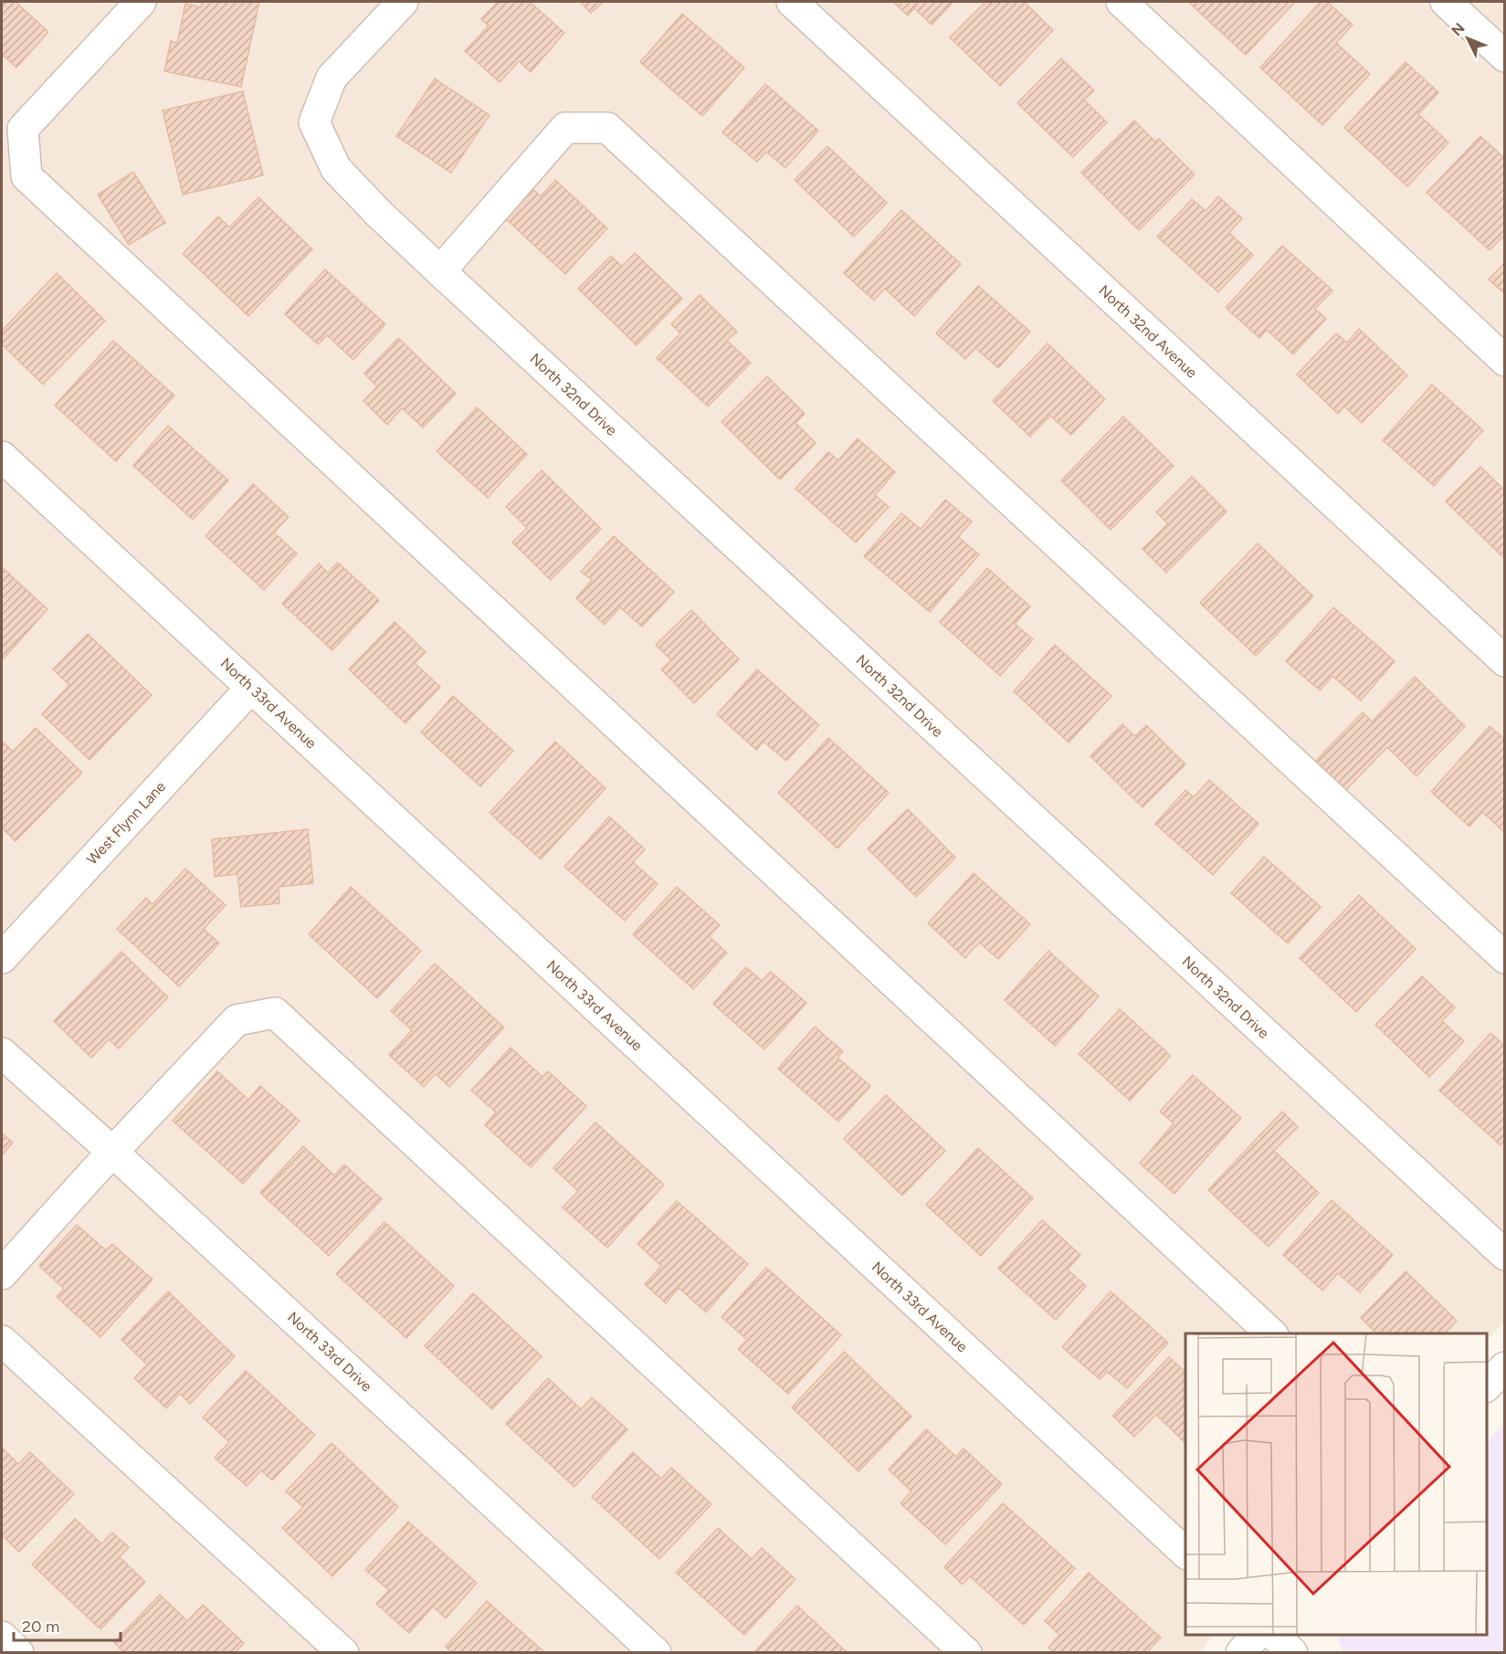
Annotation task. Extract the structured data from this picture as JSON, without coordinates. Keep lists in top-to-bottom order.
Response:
{
  "streets": {
    "street": [
      "North 32nd Avenue",
      "North 32nd Drive",
      "North 33rd Avenue",
      "West Flynn Lane",
      "North 33rd Drive"
    ]
  },
  "crossings": [
    ["North 33rd Avenue", "West Flynn Lane"]
  ],
  "scale_bar": "20 m",
  "north": "top left"
}
